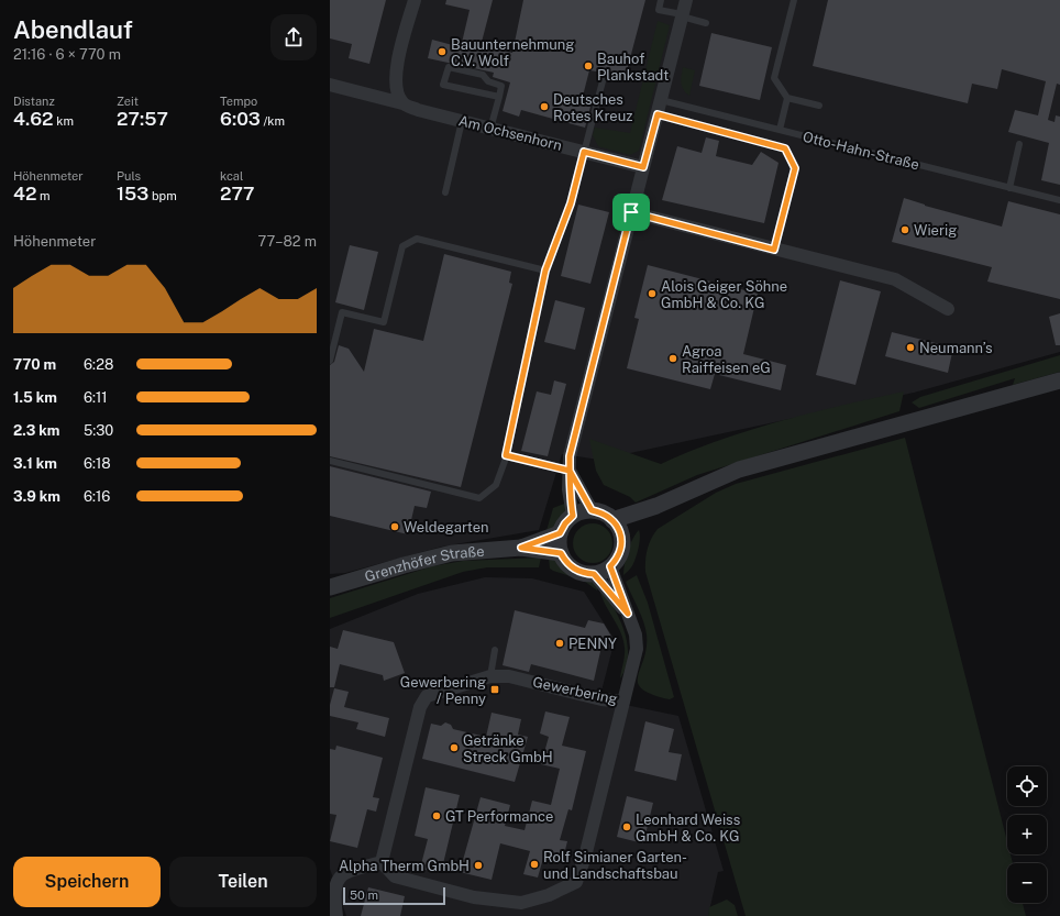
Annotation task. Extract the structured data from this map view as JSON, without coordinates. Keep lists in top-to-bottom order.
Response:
{
  "streets": {
    "street": ["Am Ochsenhorn", "Grenzhöfer Straße", "Gewerbering"],
    "lane": ["Otto-Hahn-Straße"]
  },
  "places": {
    "other": [
      "Bauunternehmung C.V. Wolf",
      "Bauhof Plankstadt",
      "Deutsches Rotes Kreuz",
      "Wierig",
      "Alois Geiger Söhne GmbH & Co. KG",
      "Neumann’s",
      "Agroa Raiffeisen eG",
      "Weldegarten",
      "PENNY",
      "Getränke Streck GmbH",
      "GT Performance",
      "Leonhard Weiss GmbH & Co. KG",
      "Rolf Simianer Garten- und Landschaftsbau",
      "Alpha Therm GmbH"
    ],
    "transit": ["Gewerbering / Penny"]
  },
  "scale_bar": "50 m",
  "page": {
    "heading": ["Abendlauf", "21:16 · 6 × 770 m"],
    "stats": [
      ["Distanz", "4.62 km"],
      ["Zeit", "27:57"],
      ["Tempo", "6:03 /km"],
      ["Höhenmeter", "42 m"],
      ["Puls", "153 bpm"],
      ["kcal", "277"]
    ],
    "chart": ["Höhenmeter", "77–82 m"],
    "list": [
      {
        "name": "770 m",
        "note": "6:28"
      },
      {
        "name": "1.5 km",
        "note": "6:11"
      },
      {
        "name": "2.3 km",
        "note": "5:30"
      },
      {
        "name": "3.1 km",
        "note": "6:18"
      },
      {
        "name": "3.9 km",
        "note": "6:16"
      }
    ],
    "map_buttons": ["+", "−"],
    "buttons": ["Speichern", "Teilen"],
    "scale": "50 m"
  }
}
